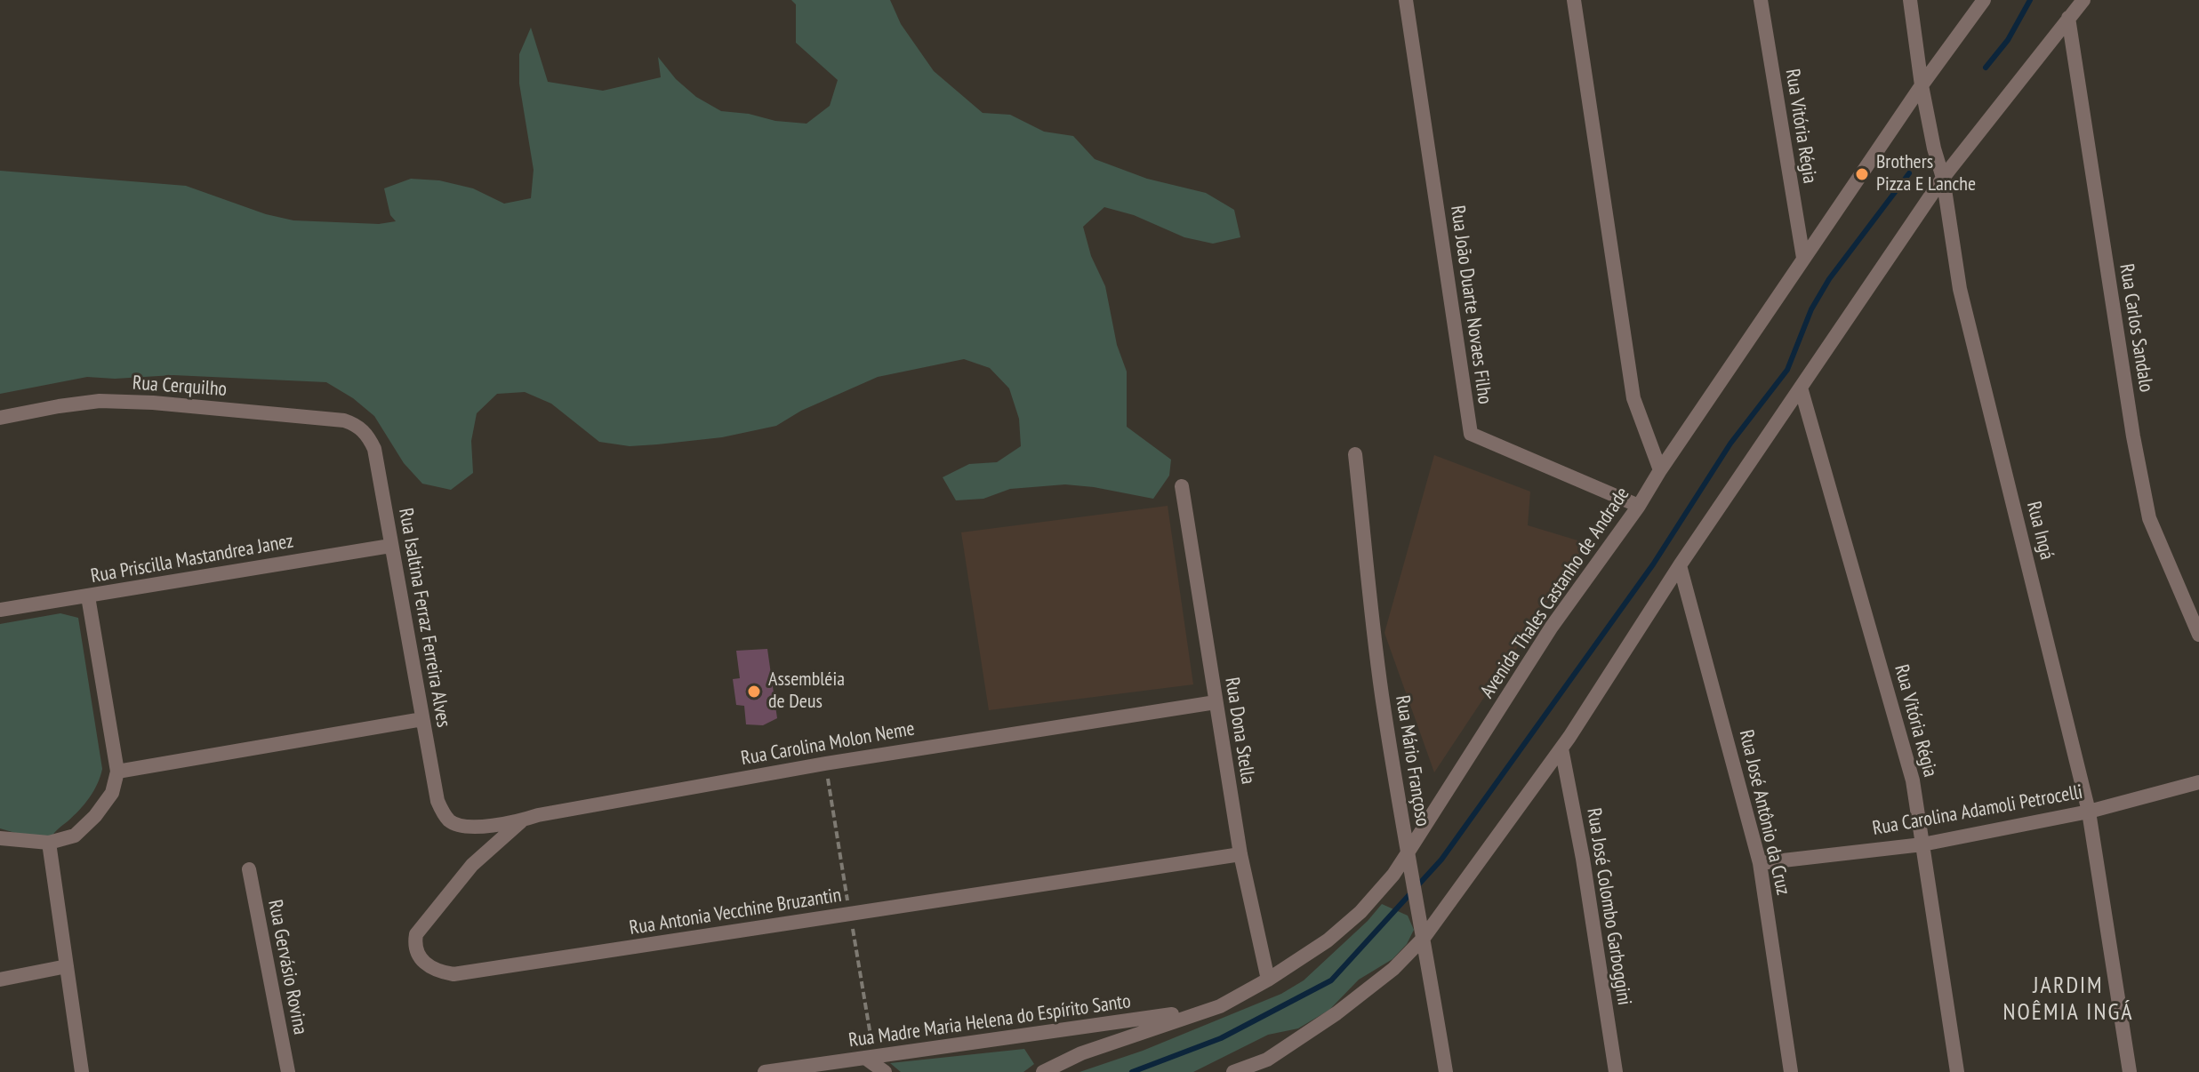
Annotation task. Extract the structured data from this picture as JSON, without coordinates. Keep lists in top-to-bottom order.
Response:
{
  "streets": {
    "street": [
      "Rua Vitória Régia",
      "Rua João Duarte Novaes Filho",
      "Rua Carlos Sandalo",
      "Rua Cerquilho",
      "Rua Ingá",
      "Rua Priscilla Mastandrea Janez",
      "Avenida Thales Castanho de Andrade",
      "Rua Isaltina Ferraz Ferreira Alves",
      "Rua Dona Stella",
      "Rua Carolina Molon Neme",
      "Rua Mário Françoso",
      "Rua Carolina Adamoli Petrocelli",
      "Rua José Antônio da Cruz",
      "Rua José Colombo Garboggini",
      "Rua Antonia Vecchine Bruzantin",
      "Rua Gervásio Rovina",
      "Rua Madre Maria Helena do Espírito Santo"
    ]
  },
  "crossings": [
    ["Rua Vitória Régia", "Avenida Thales Castanho de Andrade"],
    ["Rua Vitória Régia", "Rua Carolina Adamoli Petrocelli"],
    ["Rua João Duarte Novaes Filho", "Avenida Thales Castanho de Andrade"],
    ["Rua Cerquilho", "Rua Isaltina Ferraz Ferreira Alves"],
    ["Rua Ingá", "Avenida Thales Castanho de Andrade"],
    ["Rua Ingá", "Rua Carolina Adamoli Petrocelli"],
    ["Rua Priscilla Mastandrea Janez", "Rua Isaltina Ferraz Ferreira Alves"],
    ["Avenida Thales Castanho de Andrade", "Rua Dona Stella"],
    ["Avenida Thales Castanho de Andrade", "Rua Mário Françoso"],
    ["Avenida Thales Castanho de Andrade", "Rua Madre Maria Helena do Espírito Santo"],
    ["Rua Isaltina Ferraz Ferreira Alves", "Rua Carolina Molon Neme"],
    ["Rua Dona Stella", "Rua Carolina Molon Neme"],
    ["Rua Dona Stella", "Rua Antonia Vecchine Bruzantin"],
    ["Rua Carolina Molon Neme", "Rua Antonia Vecchine Bruzantin"],
    ["Rua Carolina Adamoli Petrocelli", "Rua José Antônio da Cruz"]
  ],
  "districts": ["JARDIM NOÊMIA INGÁ"],
  "places": ["Brothers Pizza E Lanche", "Assembléia de Deus"]
}
